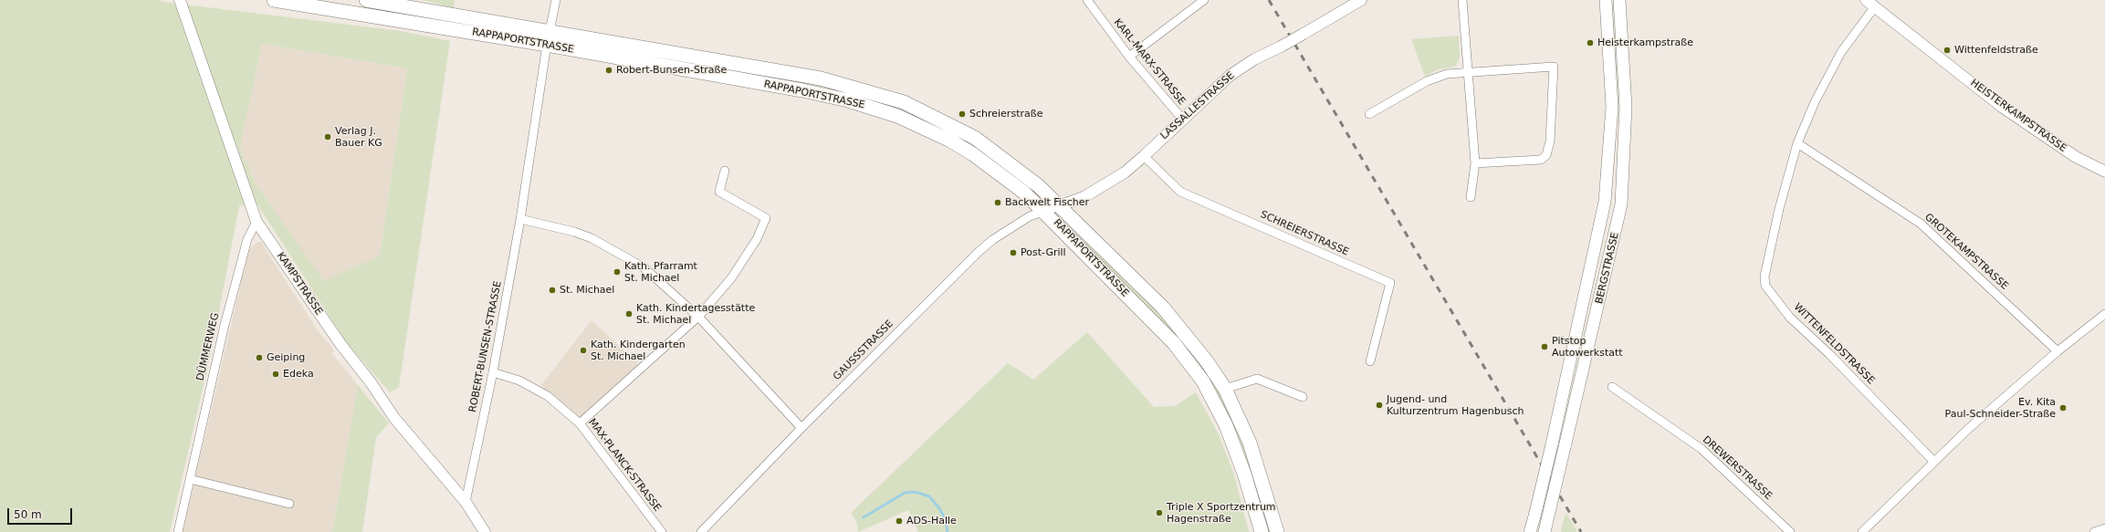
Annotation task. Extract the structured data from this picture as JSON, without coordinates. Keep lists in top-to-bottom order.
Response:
{
  "streets": {
    "main road": ["RAPPAPORTSTRASSE", "BERGSTRASSE"],
    "street": [
      "KARL-MARX-STRASSE",
      "LASSALLESTRASSE",
      "HEISTERKAMPSTRASSE",
      "SCHREIERSTRASSE",
      "GROTEKAMPSTRASSE",
      "KAMPSTRASSE",
      "WITTENFELDSTRASSE",
      "DÜMMERWEG",
      "ROBERT-BUNSEN-STRASSE",
      "GAUSSSTRASSE",
      "MAX-PLANCK-STRASSE",
      "DREWERSTRASSE"
    ]
  },
  "crossings": [
    ["RAPPAPORTSTRASSE", "LASSALLESTRASSE"],
    ["RAPPAPORTSTRASSE", "ROBERT-BUNSEN-STRASSE"],
    ["RAPPAPORTSTRASSE", "GAUSSSTRASSE"],
    ["KARL-MARX-STRASSE", "LASSALLESTRASSE"],
    ["LASSALLESTRASSE", "SCHREIERSTRASSE"],
    ["LASSALLESTRASSE", "GAUSSSTRASSE"],
    ["HEISTERKAMPSTRASSE", "WITTENFELDSTRASSE"],
    ["GROTEKAMPSTRASSE", "WITTENFELDSTRASSE"],
    ["KAMPSTRASSE", "DÜMMERWEG"],
    ["KAMPSTRASSE", "ROBERT-BUNSEN-STRASSE"],
    ["ROBERT-BUNSEN-STRASSE", "MAX-PLANCK-STRASSE"]
  ],
  "places": [
    "Heisterkampstraße",
    "Wittenfeldstraße",
    "Robert-Bunsen-Straße",
    "Schreierstraße",
    "Verlag J. Bauer KG",
    "Backwelt Fischer",
    "Post-Grill",
    "Kath. Pfarramt St. Michael",
    "St. Michael",
    "Kath. Kindertagesstätte St. Michael",
    "Pitstop Autowerkstatt",
    "Kath. Kindergarten St. Michael",
    "Geiping",
    "Edeka",
    "Jugend- und Kulturzentrum Hagenbusch",
    "Ev. Kita Paul-Schneider-Straße",
    "Triple X Sportzentrum Hagenstraße",
    "ADS-Halle"
  ],
  "scale_bar": "50 m"
}
